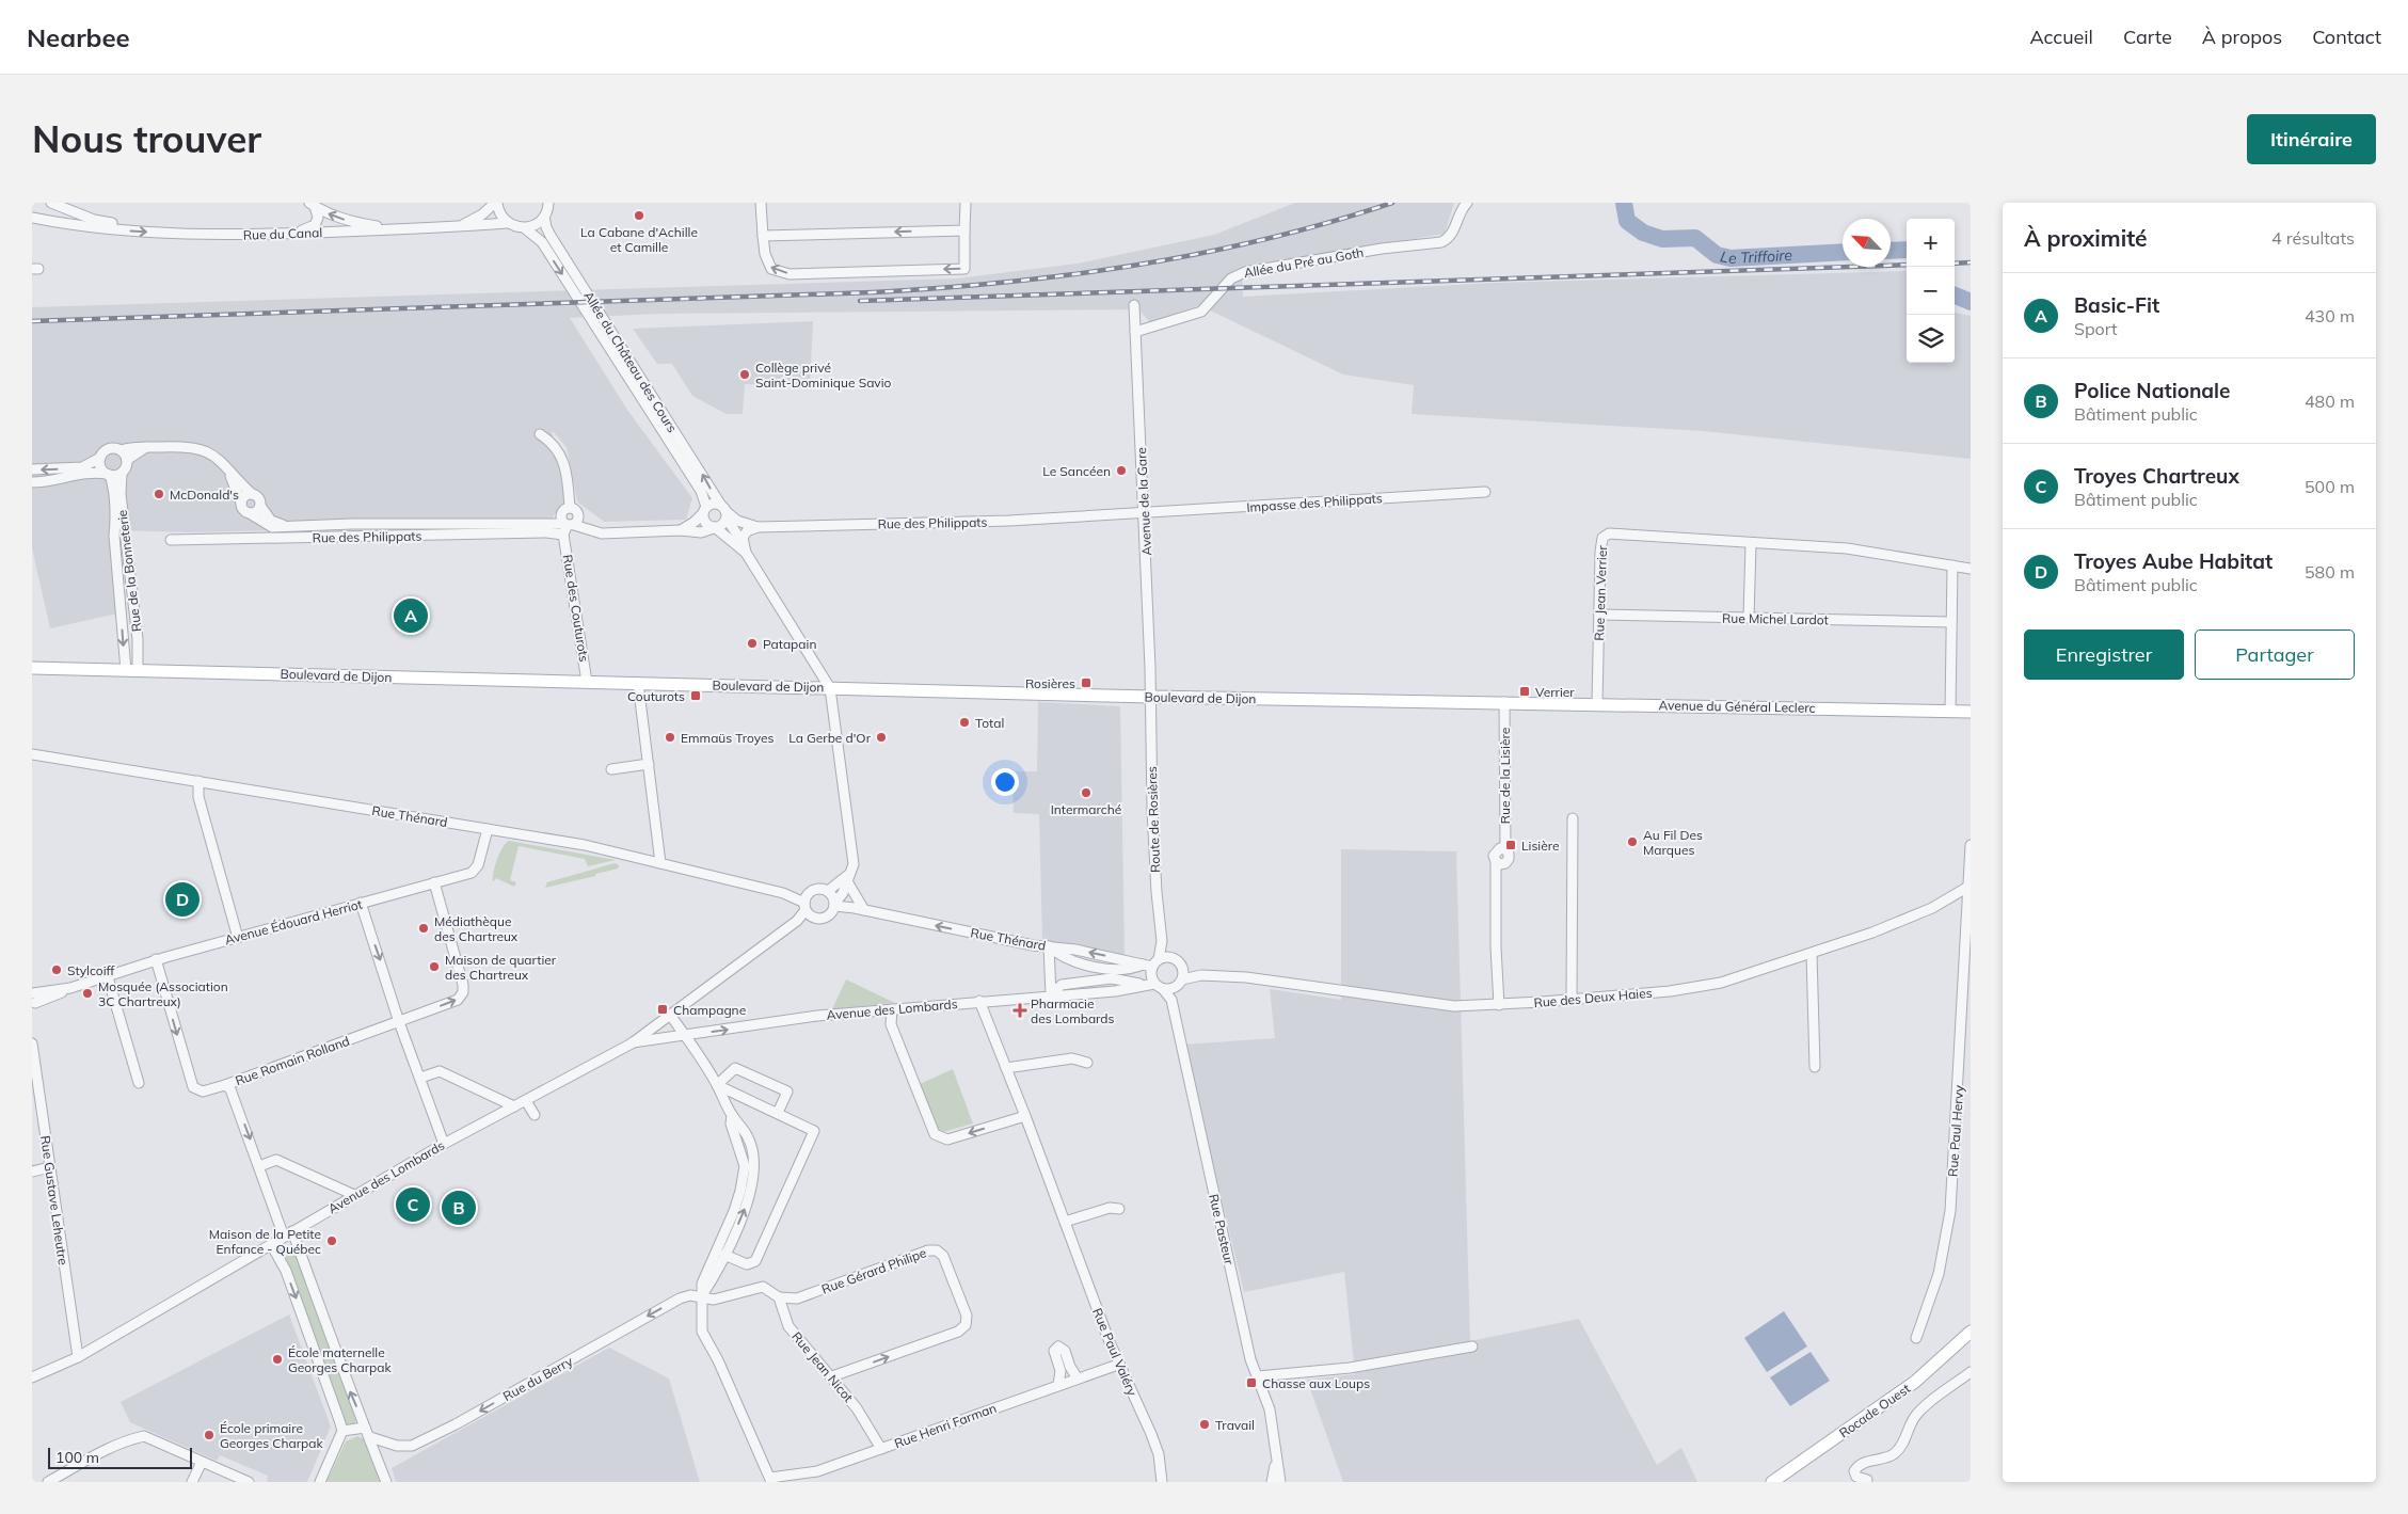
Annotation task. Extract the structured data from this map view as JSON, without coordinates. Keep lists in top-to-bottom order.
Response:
{
  "streets": {
    "main road": ["Boulevard de Dijon", "Avenue du Général Leclerc", "Rocade Ouest"],
    "street": [
      "Rue du Canal",
      "Allée du Pré au Goth",
      "Allée du Château des Cours",
      "Avenue de la Gare",
      "Impasse des Philippats",
      "Rue des Philippats",
      "Rue de la Bonneterie",
      "Rue Jean Verrier",
      "Rue des Couturots",
      "Rue Michel Lardot",
      "Rue de la Lisière",
      "Rue Thénard",
      "Route de Rosières",
      "Avenue Édouard Herriot",
      "Rue des Deux Haies",
      "Avenue des Lombards",
      "Rue Romain Rolland",
      "Rue Paul Hervy",
      "Rue Gustave Leheutre",
      "Rue Pasteur",
      "Rue Gérard Philipe",
      "Rue Paul Valéry",
      "Rue Jean Nicot",
      "Rue du Berry",
      "Rue Henri Farman"
    ]
  },
  "crossings": [
    ["Rue du Canal", "Allée du Château des Cours"],
    ["Allée du Pré au Goth", "Avenue de la Gare"],
    ["Allée du Château des Cours", "Rue des Philippats"],
    ["Allée du Château des Cours", "Boulevard de Dijon"],
    ["Avenue de la Gare", "Impasse des Philippats"],
    ["Avenue de la Gare", "Rue des Philippats"],
    ["Avenue de la Gare", "Boulevard de Dijon"],
    ["Avenue de la Gare", "Route de Rosières"],
    ["Impasse des Philippats", "Rue des Philippats"],
    ["Rue des Philippats", "Rue des Couturots"],
    ["Rue de la Bonneterie", "Boulevard de Dijon"],
    ["Rue Jean Verrier", "Rue Michel Lardot"],
    ["Rue Jean Verrier", "Avenue du Général Leclerc"],
    ["Rue des Couturots", "Boulevard de Dijon"],
    ["Boulevard de Dijon", "Avenue du Général Leclerc"],
    ["Boulevard de Dijon", "Rue de la Lisière"],
    ["Boulevard de Dijon", "Route de Rosières"],
    ["Avenue du Général Leclerc", "Rue de la Lisière"],
    ["Rue de la Lisière", "Rue des Deux Haies"],
    ["Rue Thénard", "Route de Rosières"],
    ["Rue Thénard", "Avenue Édouard Herriot"],
    ["Rue Thénard", "Rue des Deux Haies"],
    ["Rue Thénard", "Avenue des Lombards"],
    ["Rue Thénard", "Rue Pasteur"],
    ["Route de Rosières", "Rue des Deux Haies"],
    ["Route de Rosières", "Rue Pasteur"],
    ["Avenue Édouard Herriot", "Rue Romain Rolland"],
    ["Rue des Deux Haies", "Rue Paul Hervy"],
    ["Rue des Deux Haies", "Rue Pasteur"],
    ["Avenue des Lombards", "Rue Gustave Leheutre"],
    ["Avenue des Lombards", "Rue Paul Valéry"],
    ["Rue Gérard Philipe", "Rue Jean Nicot"],
    ["Rue Paul Valéry", "Rue Henri Farman"],
    ["Rue Jean Nicot", "Rue Henri Farman"]
  ],
  "one_way": ["Rue du Berry"],
  "water": ["Le Triffoire"],
  "places": {
    "other": [
      "La Cabane d'Achille et Camille",
      "Collège privé Saint-Dominique Savio",
      "Le Sancéen",
      "McDonald's",
      "Patapain",
      "Total",
      "Emmaüs Troyes",
      "La Gerbe d'Or",
      "Intermarché",
      "Au Fil Des Marques",
      "Médiathèque des Chartreux",
      "Maison de quartier des Chartreux",
      "Stylcoiff",
      "Mosquée (Association 3C Chartreux)",
      "Maison de la Petite Enfance - Québec",
      "École maternelle Georges Charpak",
      "Travail",
      "École primaire Georges Charpak"
    ],
    "transit": [
      "Rosières",
      "Verrier",
      "Couturots",
      "Lisière",
      "Champagne",
      "Chasse aux Loups"
    ],
    "health": ["Pharmacie des Lombards"]
  },
  "scale_bar": "100 m",
  "north": "top left",
  "page": {
    "header": "Nearbee",
    "nav": [
      "Accueil",
      "Carte",
      "À propos",
      "Contact"
    ],
    "buttons": [
      "Itinéraire",
      ["Enregistrer", "Partager"]
    ],
    "title": "Nous trouver",
    "heading": ["À proximité", "4 résultats"],
    "map_buttons": ["+", "−"],
    "list": [
      {
        "mark": "A",
        "name": "Basic-Fit",
        "note": "Sport",
        "value": "430 m"
      },
      {
        "mark": "B",
        "name": "Police Nationale",
        "note": "Bâtiment public",
        "value": "480 m"
      },
      {
        "mark": "C",
        "name": "Troyes Chartreux",
        "note": "Bâtiment public",
        "value": "500 m"
      },
      {
        "mark": "D",
        "name": "Troyes Aube Habitat",
        "note": "Bâtiment public",
        "value": "580 m"
      }
    ],
    "pins": [
      "A",
      "D",
      "C",
      "B"
    ],
    "scale": "100 m"
  }
}
